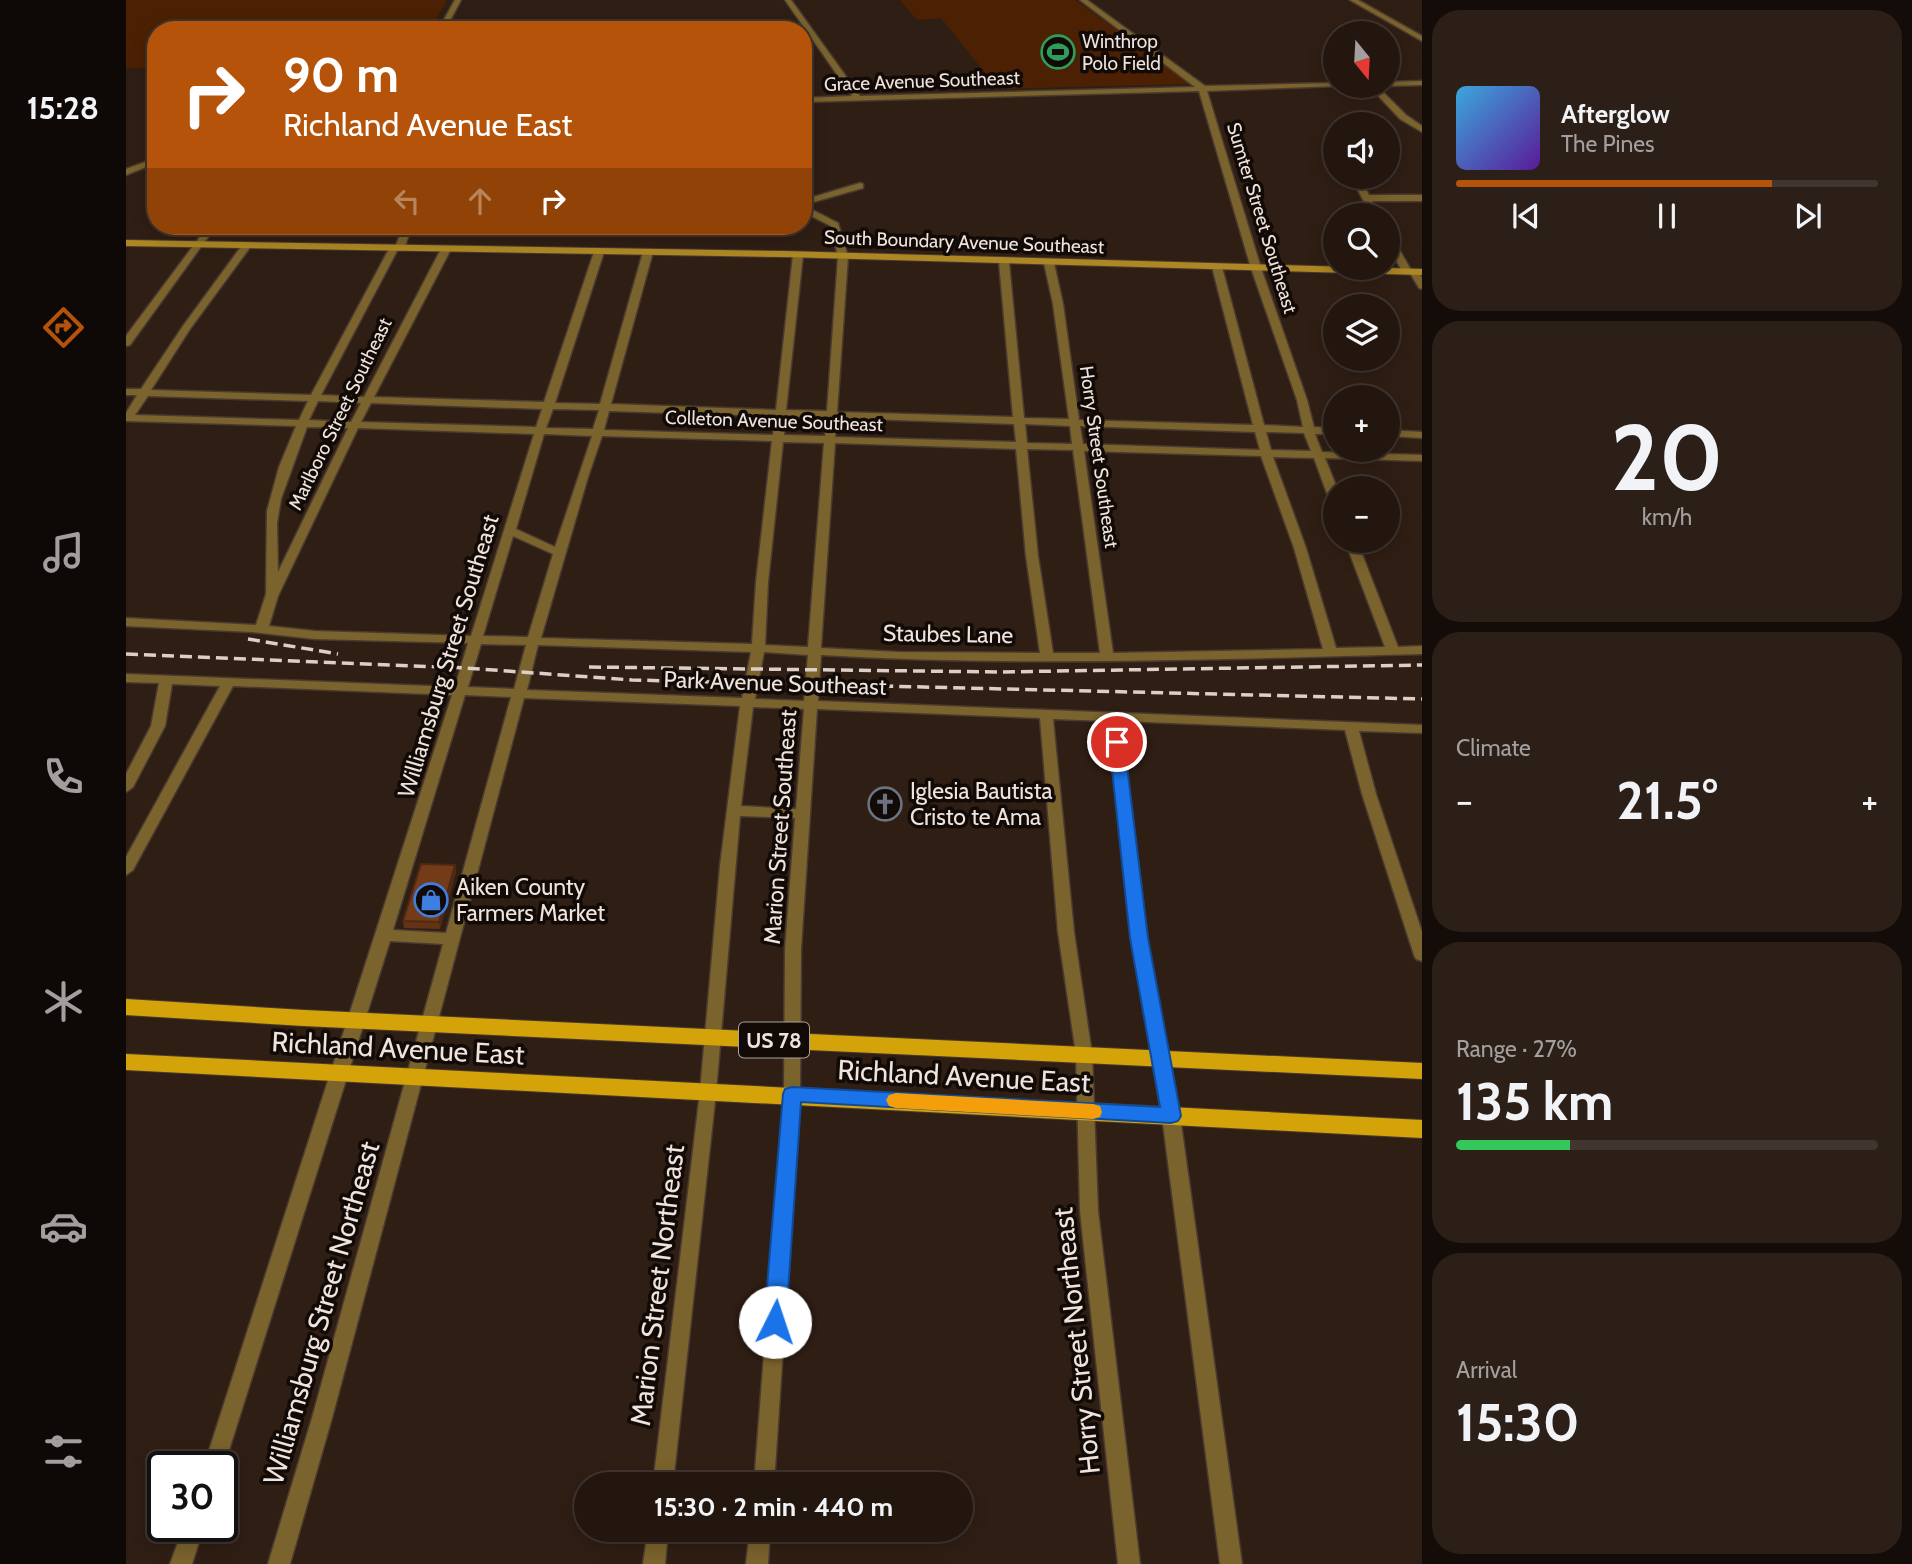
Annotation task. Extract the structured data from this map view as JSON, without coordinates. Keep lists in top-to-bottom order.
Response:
{
  "streets": {
    "main road": ["US 78", "Richland Avenue East"],
    "street": [
      "Grace Avenue Southeast",
      "Sumter Street Southeast",
      "South Boundary Avenue Southeast",
      "Marlboro Street Southeast",
      "Colleton Avenue Southeast",
      "Horry Street Southeast",
      "Staubes Lane",
      "Williamsburg Street Southeast",
      "Park Avenue Southeast",
      "Marion Street Southeast",
      "Marion Street Northeast",
      "Williamsburg Street Northeast",
      "Horry Street Northeast"
    ]
  },
  "crossings": [
    ["Grace Avenue Southeast", "Sumter Street Southeast"],
    ["Sumter Street Southeast", "South Boundary Avenue Southeast"],
    ["Sumter Street Southeast", "Colleton Avenue Southeast"],
    ["South Boundary Avenue Southeast", "Marlboro Street Southeast"],
    ["South Boundary Avenue Southeast", "Horry Street Southeast"],
    ["South Boundary Avenue Southeast", "Williamsburg Street Southeast"],
    ["South Boundary Avenue Southeast", "Marion Street Southeast"],
    ["Marlboro Street Southeast", "Colleton Avenue Southeast"],
    ["Colleton Avenue Southeast", "Horry Street Southeast"],
    ["Colleton Avenue Southeast", "Williamsburg Street Southeast"],
    ["Colleton Avenue Southeast", "Marion Street Southeast"],
    ["Horry Street Southeast", "Staubes Lane"],
    ["Staubes Lane", "Williamsburg Street Southeast"],
    ["Staubes Lane", "Marion Street Southeast"],
    ["Williamsburg Street Southeast", "Park Avenue Southeast"],
    ["Williamsburg Street Southeast", "Richland Avenue East"],
    ["Park Avenue Southeast", "Marion Street Southeast"],
    ["Marion Street Southeast", "Richland Avenue East"],
    ["Marion Street Southeast", "Marion Street Northeast"],
    ["Richland Avenue East", "Marion Street Northeast"],
    ["Richland Avenue East", "Williamsburg Street Northeast"],
    ["Richland Avenue East", "Horry Street Northeast"]
  ],
  "places": {
    "sports": ["Winthrop Polo Field"],
    "church": ["Iglesia Bautista Cristo te Ama"],
    "shop": ["Aiken County Farmers Market"]
  },
  "north": "bottom",
  "page": {
    "tabs": "15:28",
    "map_buttons": ["+", "−"],
    "turn": ["90 m", "Richland Avenue East"],
    "song": ["Afterglow", "The Pines"],
    "tile": [
      ["20", "km/h"],
      "Climate",
      ["Range · 27%", "135 km"],
      ["Arrival", "15:30"]
    ],
    "heat": ["−", "21.5°", "+"],
    "limit": "30",
    "trip": "15:30 · 2 min · 440 m"
  }
}
